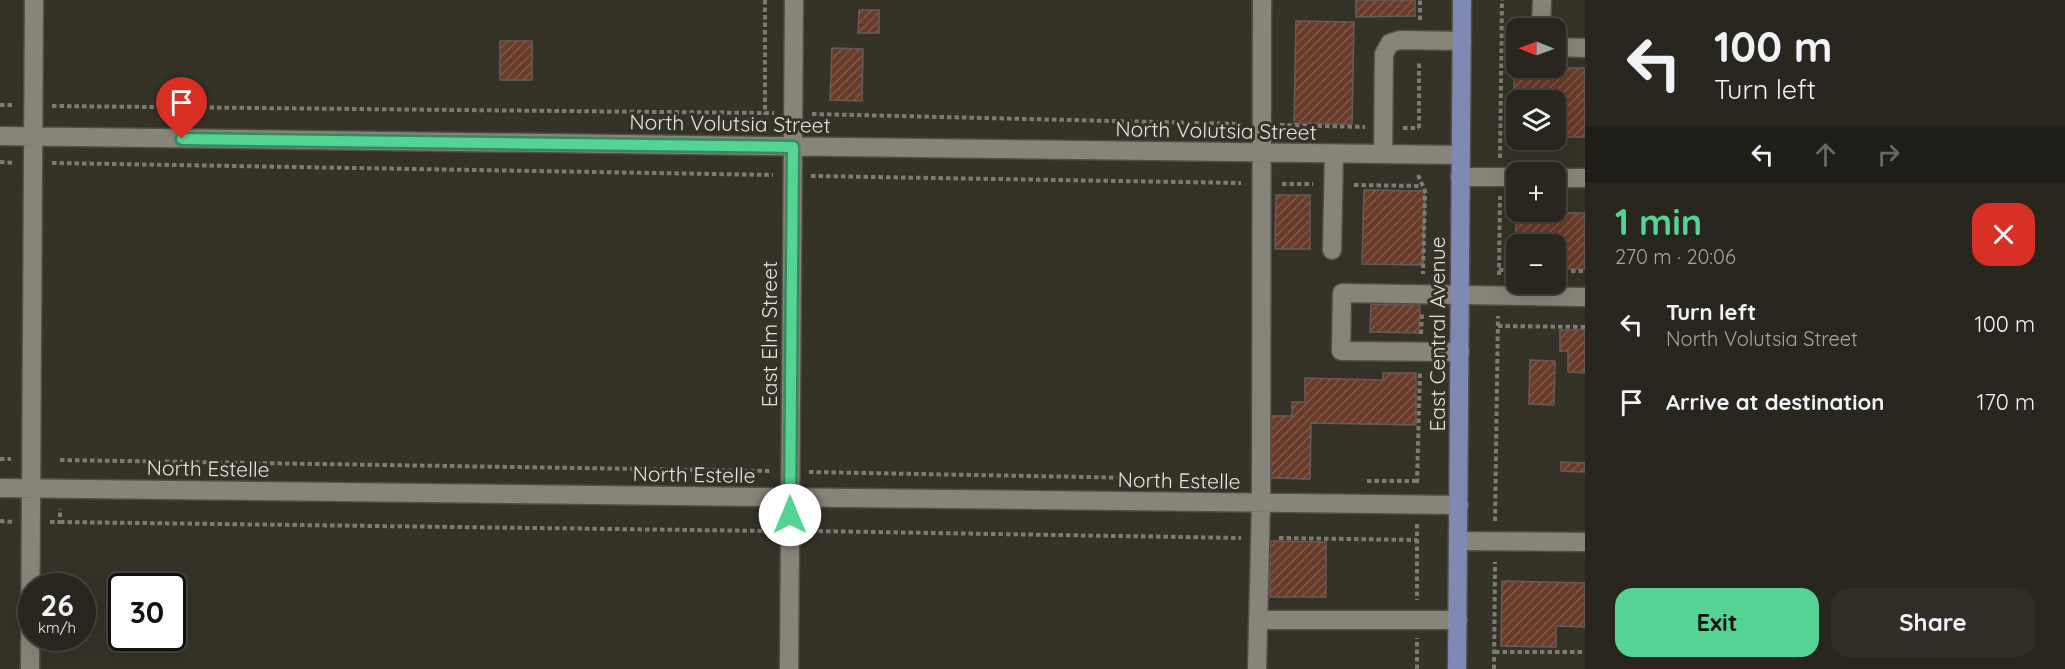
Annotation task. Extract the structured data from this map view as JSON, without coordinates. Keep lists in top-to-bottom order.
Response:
{
  "streets": {
    "main road": ["East Central Avenue"],
    "street": ["North Volutsia Street", "East Elm Street", "North Estelle"]
  },
  "crossings": [
    ["North Volutsia Street", "East Elm Street"],
    ["North Volutsia Street", "East Central Avenue"],
    ["East Elm Street", "North Estelle"],
    ["East Central Avenue", "North Estelle"]
  ],
  "north": "left",
  "page": {
    "turn": ["100 m", "Turn left"],
    "map_buttons": ["+", "−"],
    "heading": ["1 min", "270 m · 20:06"],
    "list": [
      {
        "name": "Turn left",
        "note": "North Volutsia Street",
        "value": "100 m"
      },
      {
        "name": "Arrive at destination",
        "value": "170 m"
      }
    ],
    "speed": "26 km/h",
    "limit": "30",
    "buttons": ["Exit", "Share"]
  }
}
